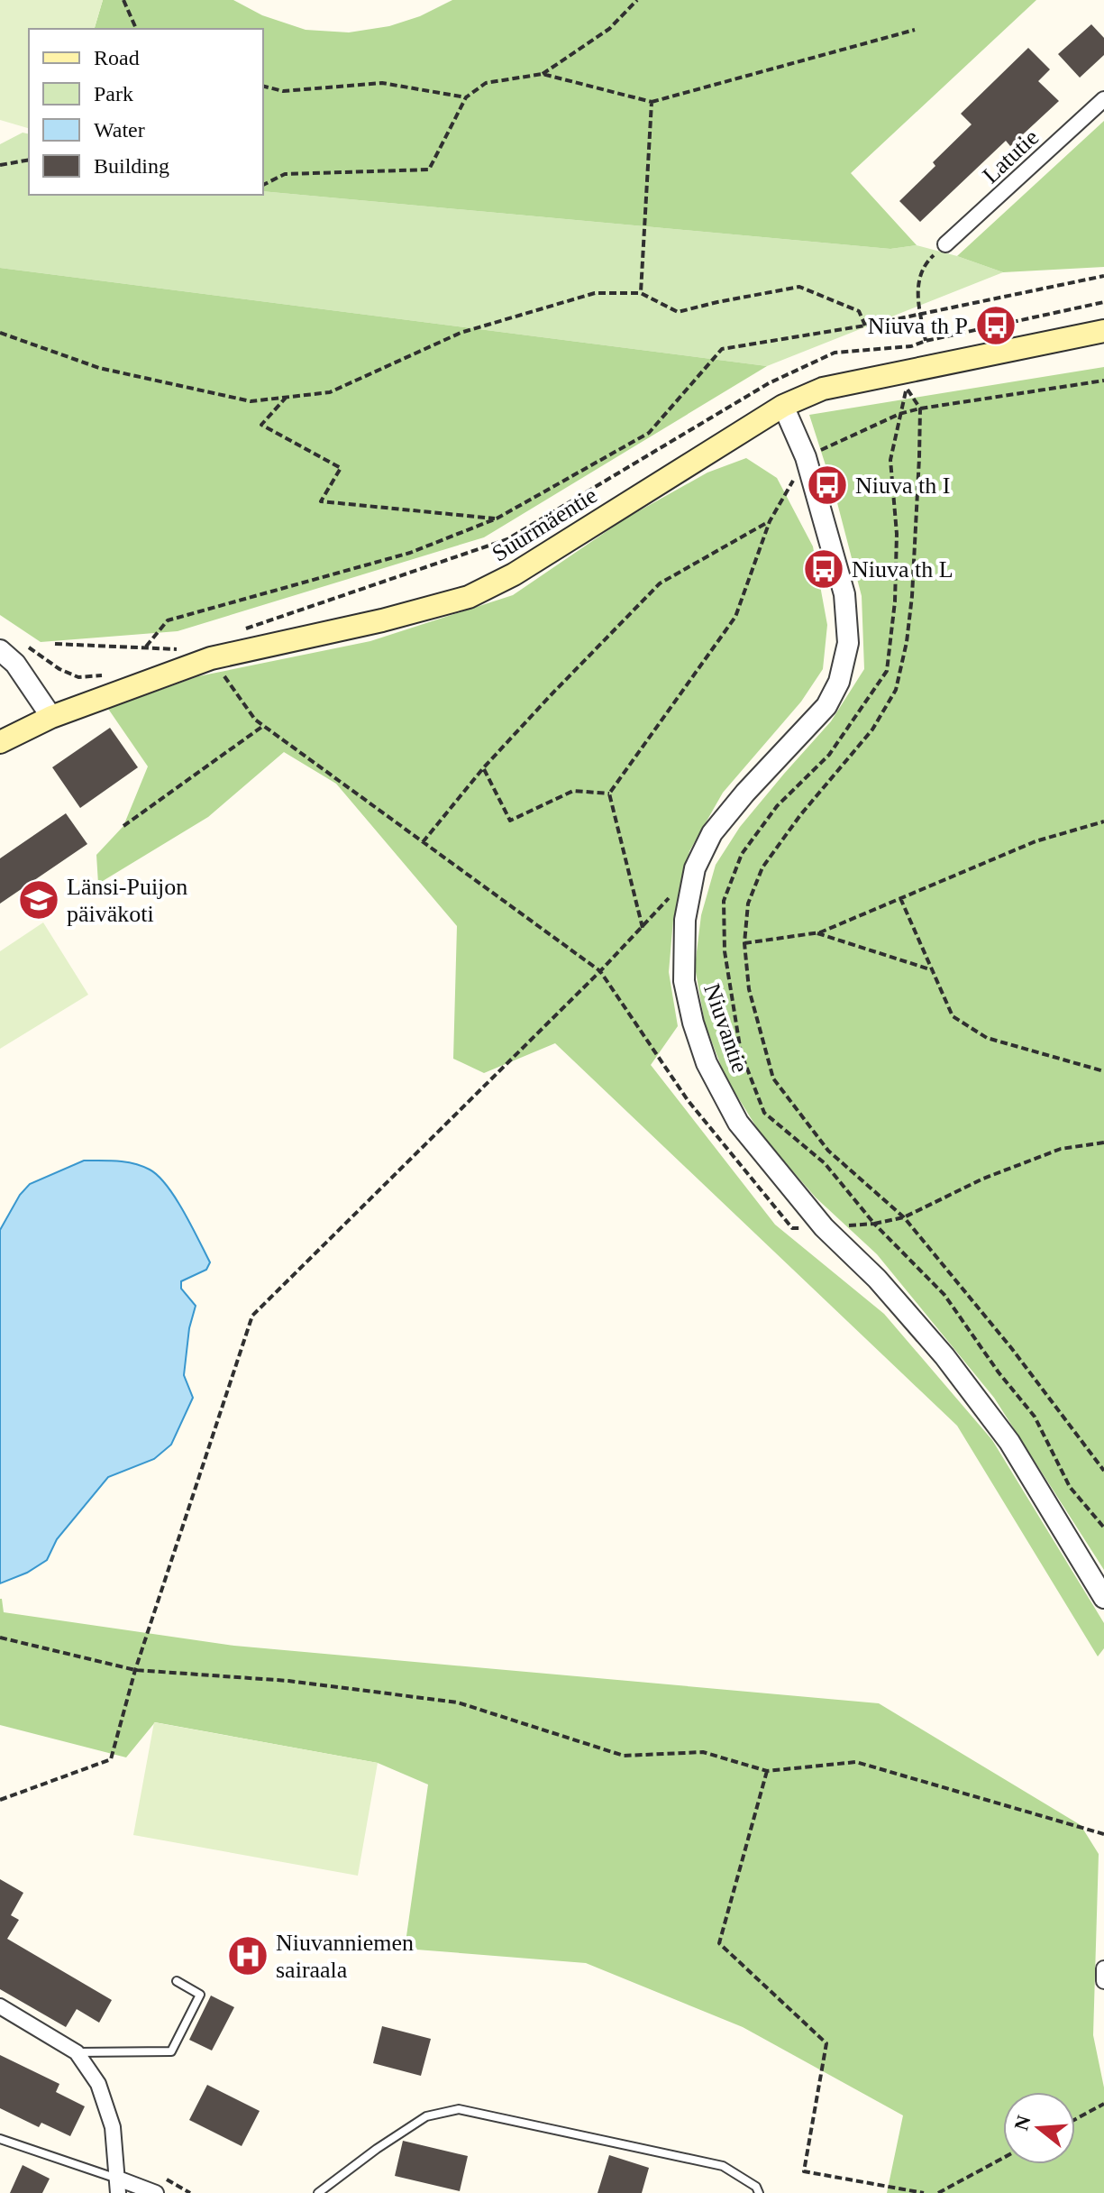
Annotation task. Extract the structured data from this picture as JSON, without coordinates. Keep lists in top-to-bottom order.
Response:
{
  "streets": {
    "main road": ["Suurmäentie"],
    "street": ["Latutie", "Niuvantie"]
  },
  "crossings": [
    ["Suurmäentie", "Niuvantie"]
  ],
  "places": {
    "bus stop": ["Niuva th P", "Niuva th I", "Niuva th L"],
    "school or university": ["Länsi-Puijon päiväkoti"],
    "hospital": ["Niuvanniemen sairaala"]
  },
  "legend": [
    "Road",
    "Park",
    "Water",
    "Building"
  ],
  "north": "left"
}
